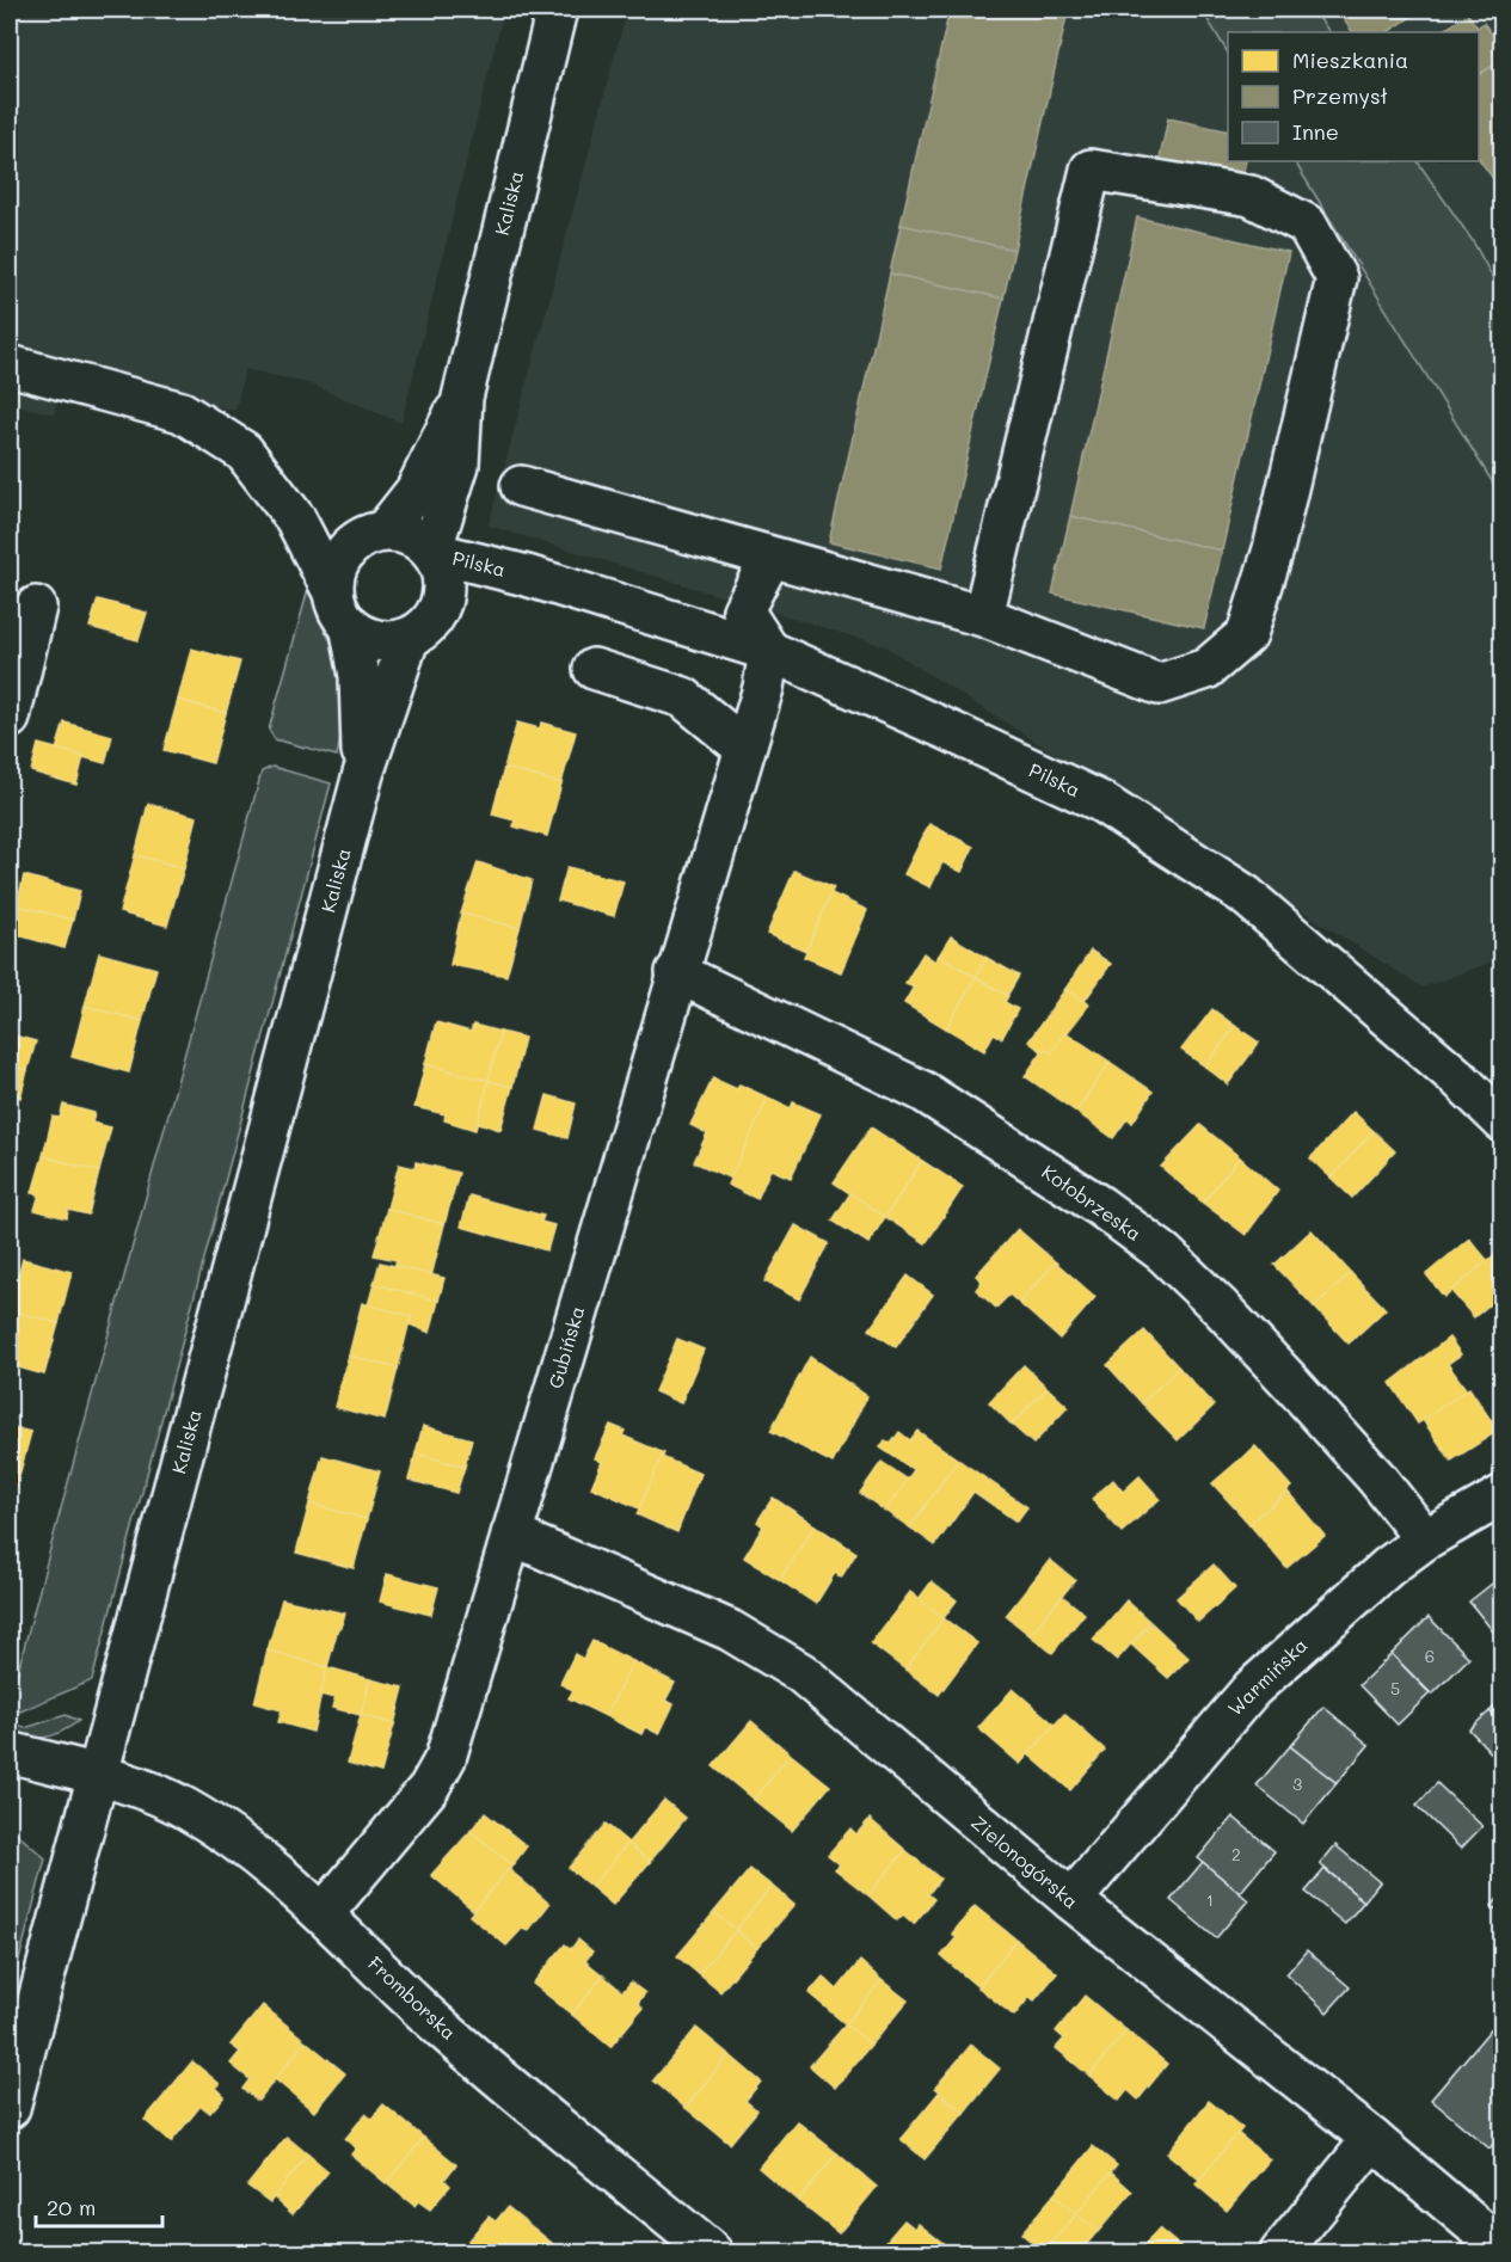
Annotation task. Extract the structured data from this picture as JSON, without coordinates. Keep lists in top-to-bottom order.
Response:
{
  "streets": {
    "street": [
      "Kaliska",
      "Pilska",
      "Kołobrzeska",
      "Gubińska",
      "Warmińska",
      "Zielonogórska",
      "Fromborska"
    ]
  },
  "crossings": [
    ["Kaliska", "Pilska"],
    ["Kaliska", "Fromborska"],
    ["Pilska", "Gubińska"],
    ["Kołobrzeska", "Gubińska"],
    ["Kołobrzeska", "Warmińska"],
    ["Gubińska", "Zielonogórska"],
    ["Gubińska", "Fromborska"],
    ["Warmińska", "Zielonogórska"]
  ],
  "house_numbers": [
    "6",
    "5",
    "3",
    "2",
    "1"
  ],
  "legend": ["Mieszkania", "Przemysł", "Inne"],
  "scale_bar": "20 m"
}
